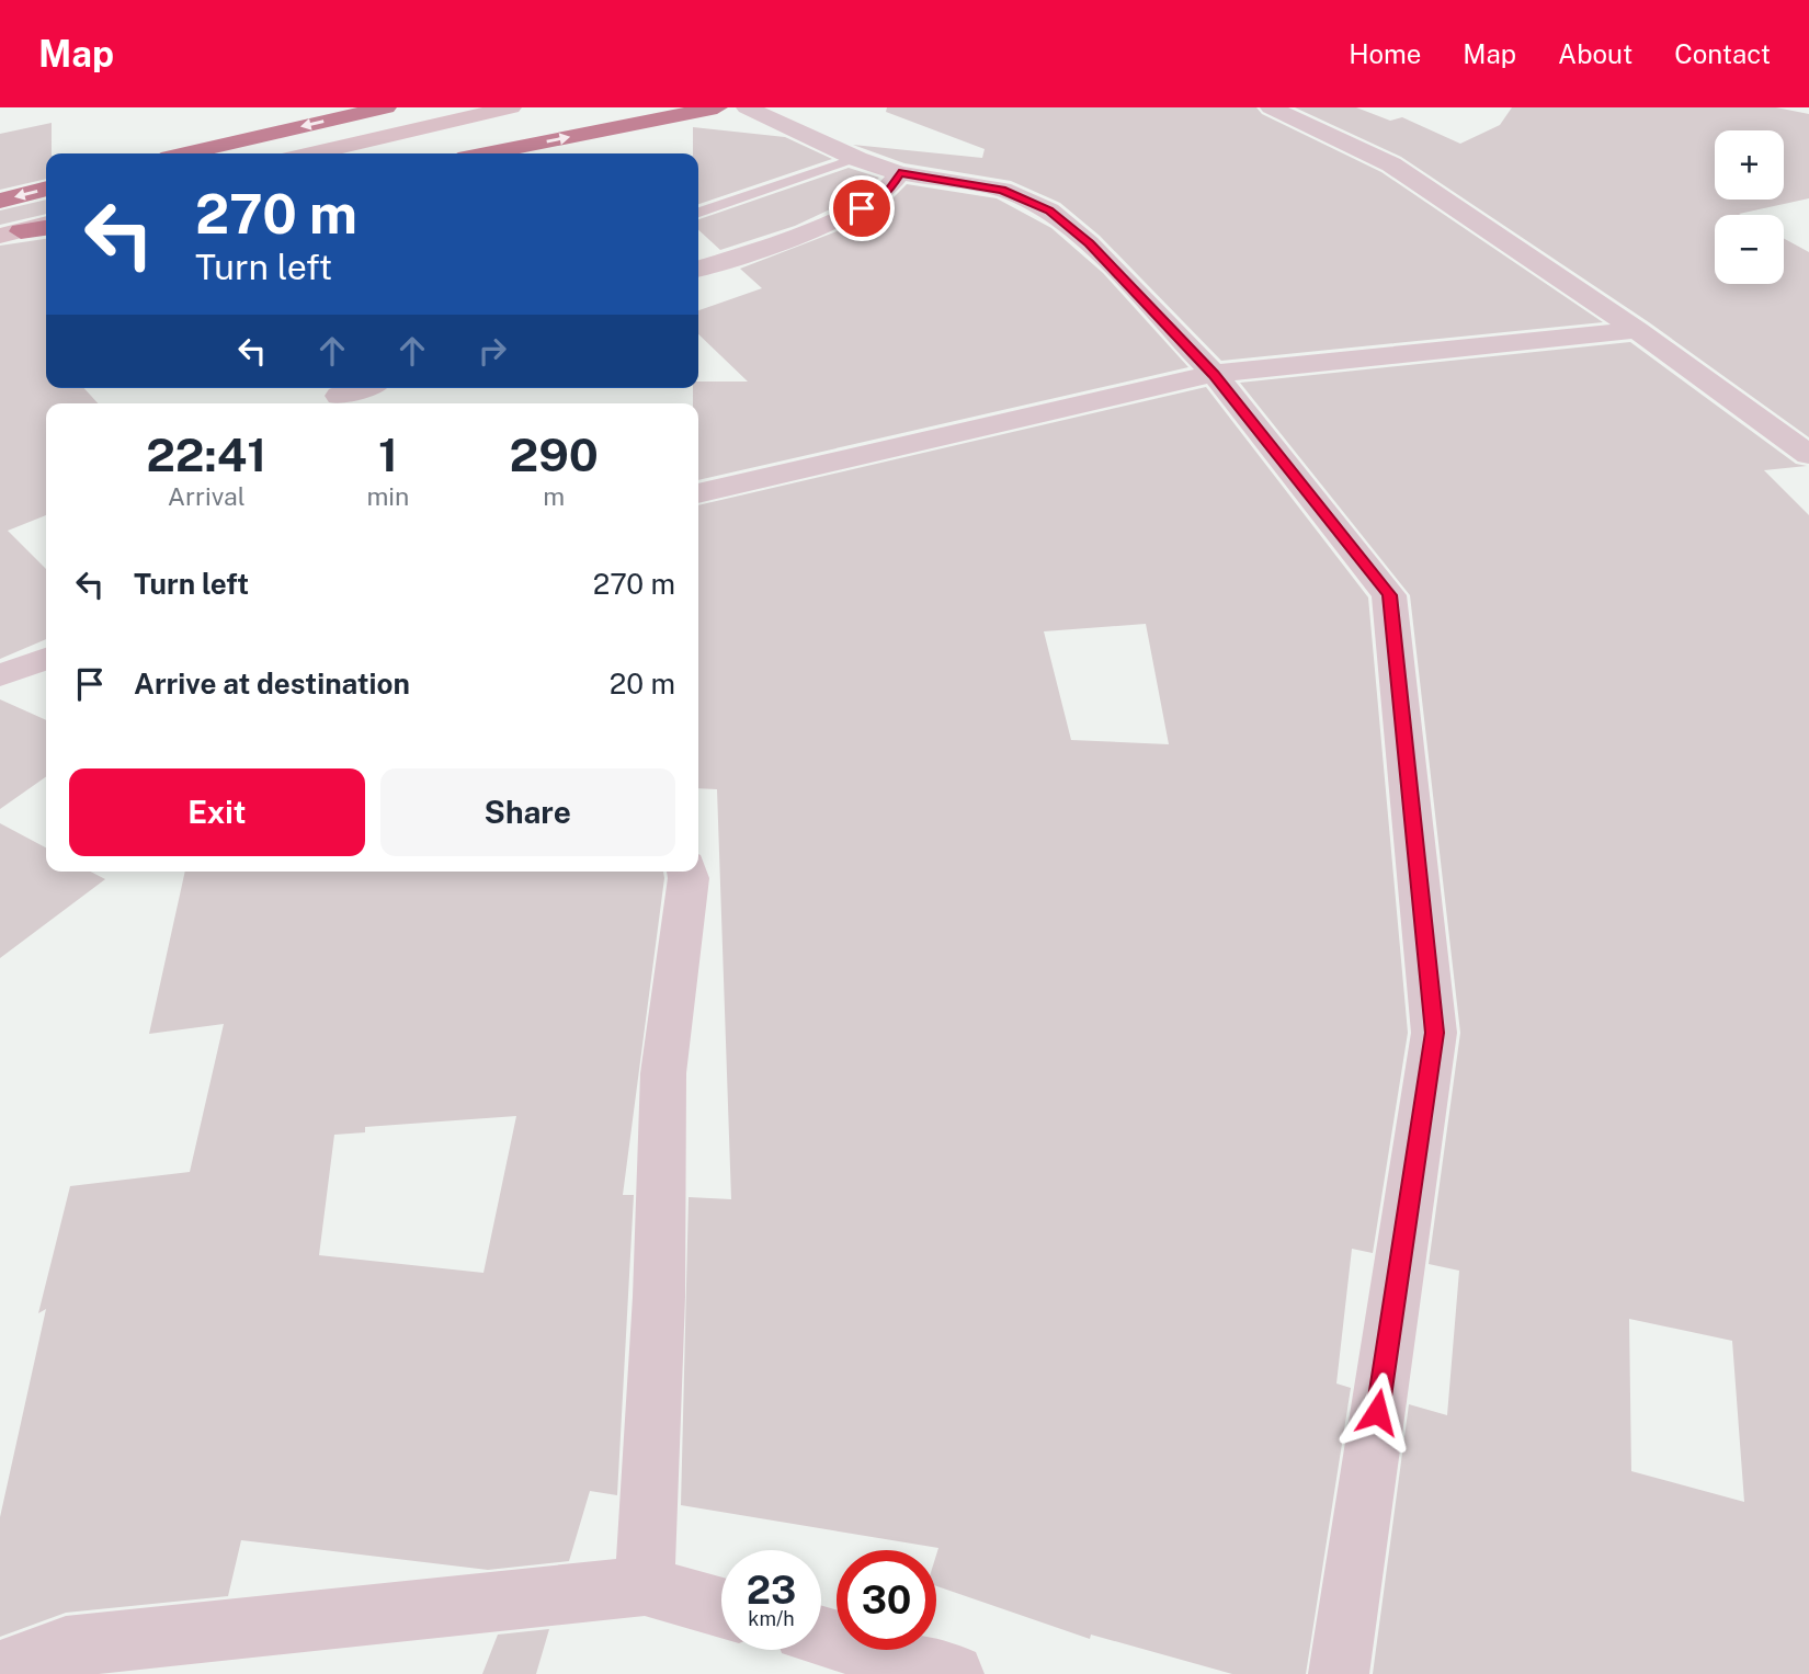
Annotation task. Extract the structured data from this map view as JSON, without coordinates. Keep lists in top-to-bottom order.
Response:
{
  "page": {
    "header": "Map",
    "nav": [
      "Home",
      "Map",
      "About",
      "Contact"
    ],
    "map_buttons": ["+", "−"],
    "turn": ["270 m", "Turn left"],
    "eta": [
      "22:41",
      "Arrival",
      "1",
      "min",
      "290",
      "m"
    ],
    "list": [
      {
        "name": "Turn left",
        "value": "270 m"
      },
      {
        "name": "Arrive at destination",
        "value": "20 m"
      }
    ],
    "buttons": ["Exit", "Share"],
    "speed": "23 km/h",
    "limit": "30"
  }
}
